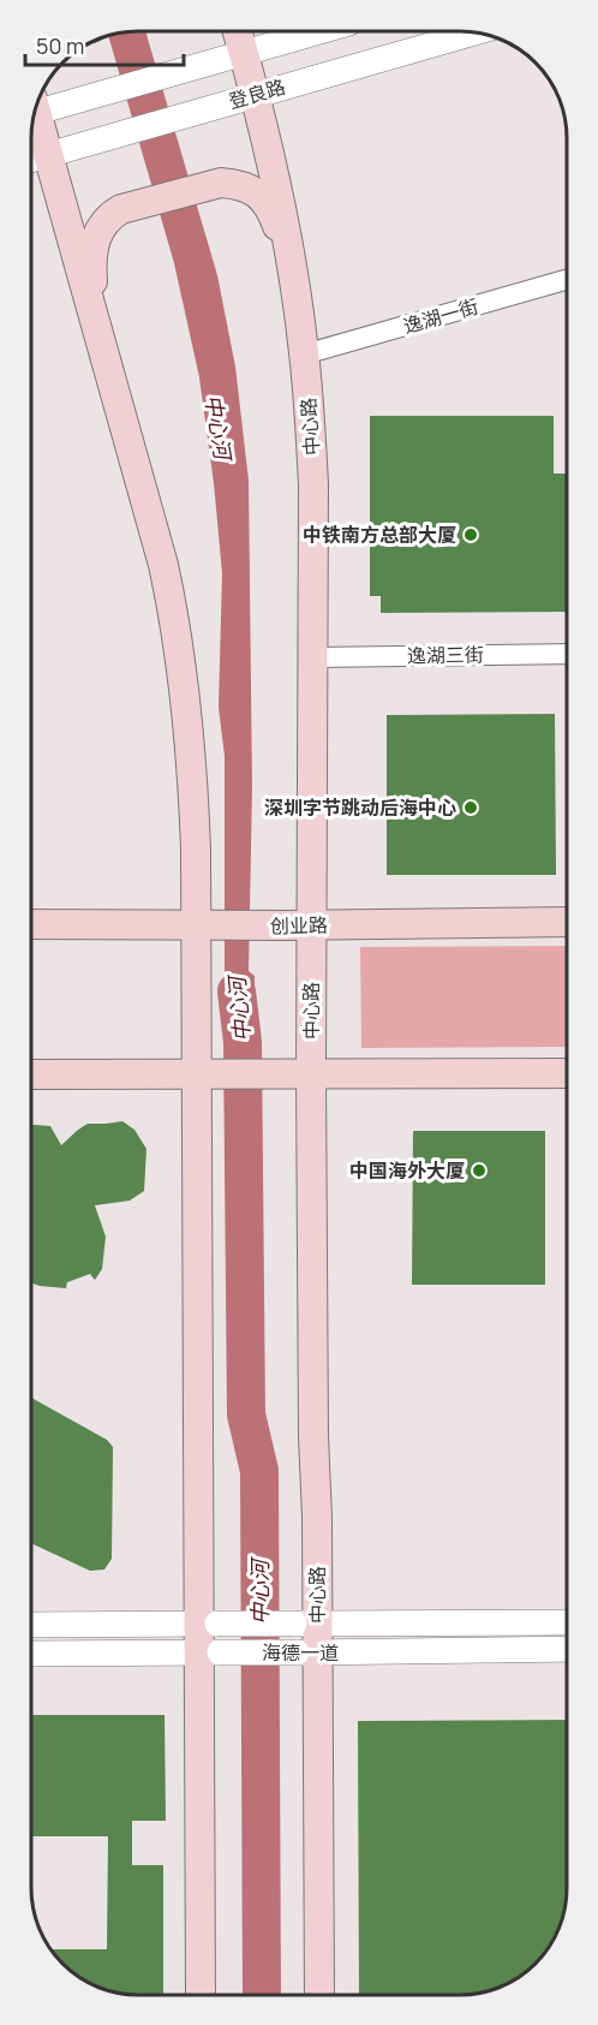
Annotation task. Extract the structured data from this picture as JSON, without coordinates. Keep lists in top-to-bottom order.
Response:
{
  "streets": {
    "main road": ["中心路", "创业路"],
    "street": [
      "登良路",
      "逸湖一街",
      "逸湖三街",
      "海德一道"
    ]
  },
  "crossings": [
    ["登良路", "中心路"],
    ["逸湖一街", "中心路"],
    ["中心路", "逸湖三街"],
    ["中心路", "创业路"],
    ["中心路", "海德一道"]
  ],
  "water": ["中心河"],
  "places": ["中铁南方总部大厦", "深圳字节跳动后海中心", "中国海外大厦"],
  "scale_bar": "50 m"
}
